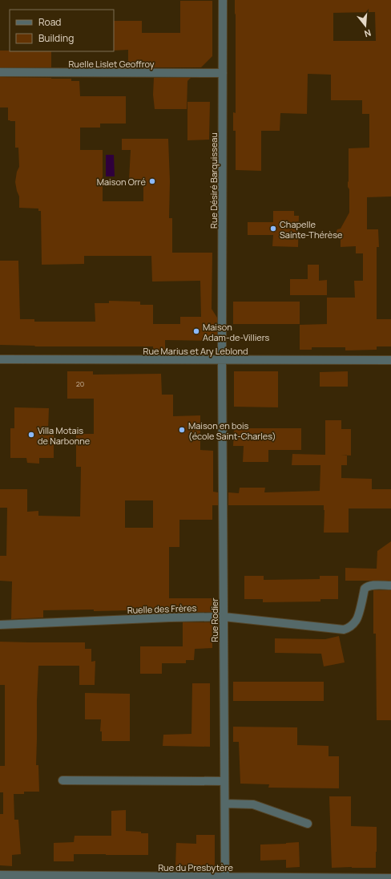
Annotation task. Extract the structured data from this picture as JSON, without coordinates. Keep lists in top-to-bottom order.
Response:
{
  "streets": {
    "street": [
      "Ruelle Lislet Geoffroy",
      "Rue Désiré Barquisseau",
      "Rue Marius et Ary Leblond",
      "Ruelle des Frères",
      "Rue Rodier",
      "Rue du Presbytère"
    ]
  },
  "crossings": [
    ["Ruelle Lislet Geoffroy", "Rue Désiré Barquisseau"],
    ["Rue Désiré Barquisseau", "Rue Marius et Ary Leblond"],
    ["Rue Désiré Barquisseau", "Rue Rodier"],
    ["Rue Marius et Ary Leblond", "Rue Rodier"],
    ["Ruelle des Frères", "Rue Rodier"],
    ["Rue Rodier", "Rue du Presbytère"]
  ],
  "places": [
    "Maison Orré",
    "Chapelle Sainte-Thérèse",
    "Maison Adam-de-Villiers",
    "Maison en bois (école Saint-Charles)",
    "Villa Motais de Narbonne"
  ],
  "house_numbers": ["20"],
  "legend": ["Road", "Building"],
  "north": "bottom"
}
